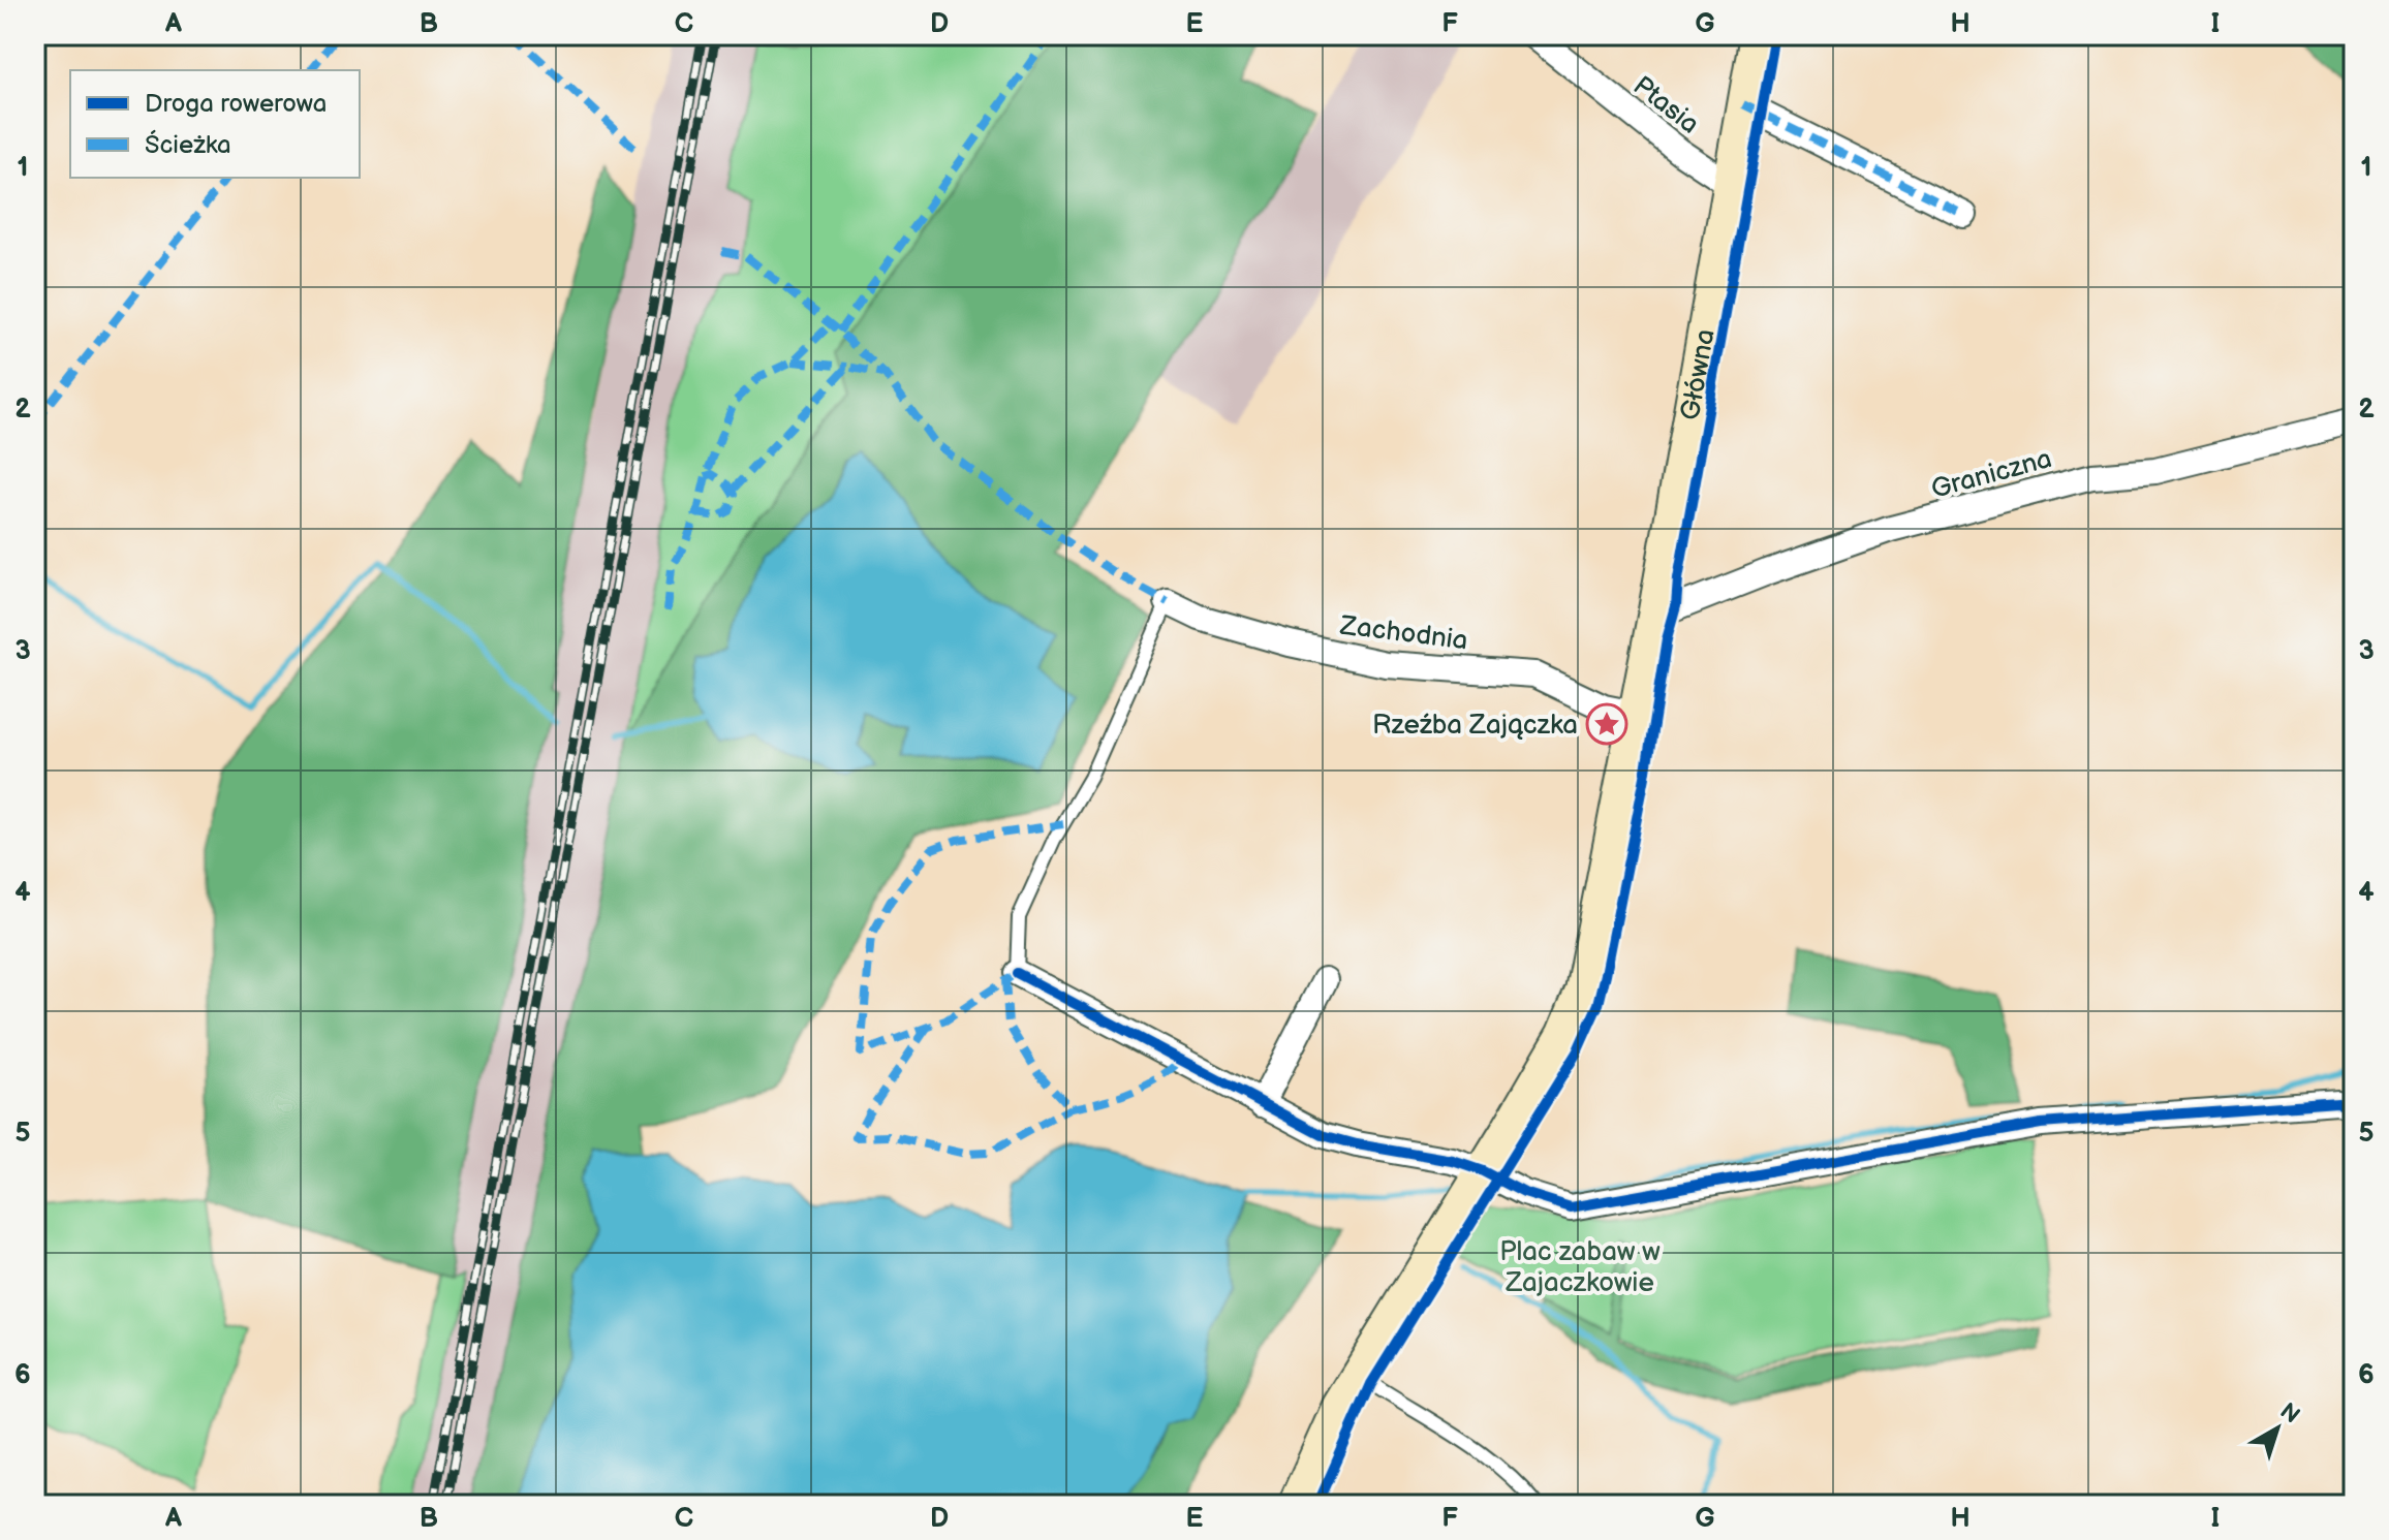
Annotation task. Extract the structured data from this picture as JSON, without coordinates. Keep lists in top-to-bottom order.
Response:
{
  "streets": {
    "main road": ["Główna"],
    "street": ["Ptasia", "Graniczna", "Zachodnia"]
  },
  "crossings": [
    ["Ptasia", "Główna"],
    ["Główna", "Graniczna"],
    ["Główna", "Zachodnia"]
  ],
  "parks": ["Plac zabaw w Zajaczkowie"],
  "places": {
    "place": ["Rzeźba Zajączka"]
  },
  "legend": ["Droga rowerowa", "Ścieżka"],
  "north": "top right",
  "grid": {
    "columns": [
      "A",
      "B",
      "C",
      "D",
      "E",
      "F",
      "G",
      "H",
      "I"
    ],
    "rows": [
      "1",
      "2",
      "3",
      "4",
      "5",
      "6"
    ]
  }
}
